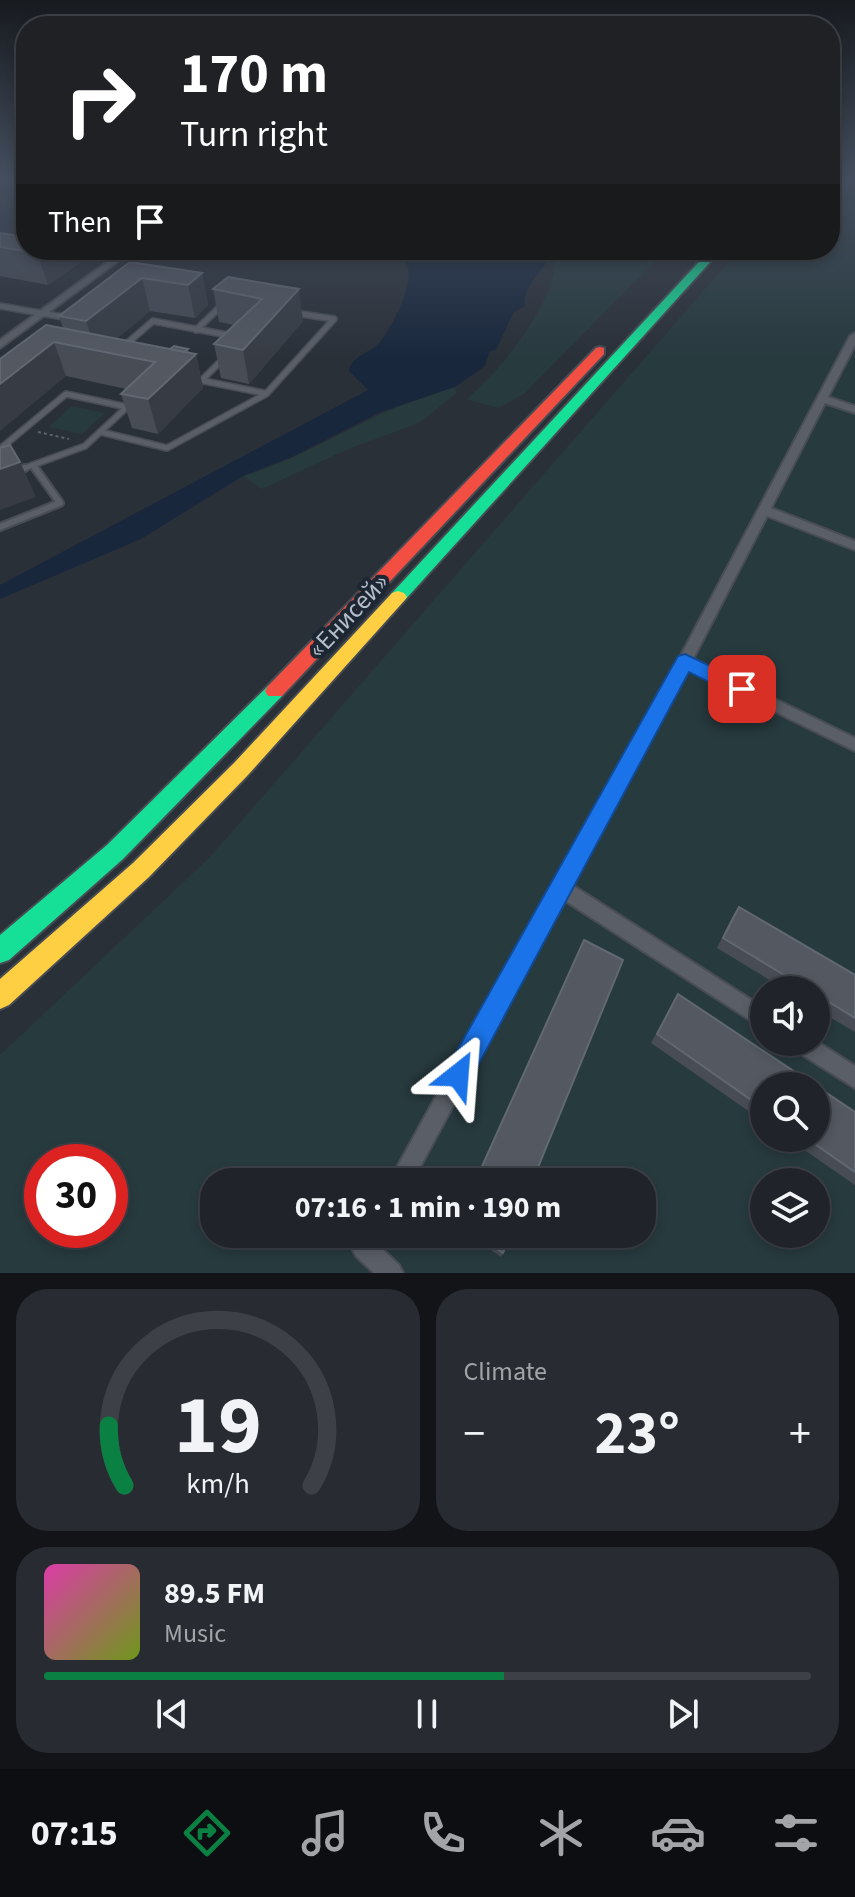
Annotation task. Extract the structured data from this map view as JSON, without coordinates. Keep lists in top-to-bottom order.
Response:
{
  "streets": {
    "highway": ["«Енисей»"]
  },
  "page": {
    "turn": ["170 m", "Turn right"],
    "then": "Then",
    "limit": "30",
    "trip": "07:16 · 1 min · 190 m",
    "tile": "Climate",
    "heat": ["−", "23°", "+"],
    "song": ["89.5 FM", "Music"],
    "tabs": "07:15",
    "gauge": ["19", "km/h"]
  }
}
